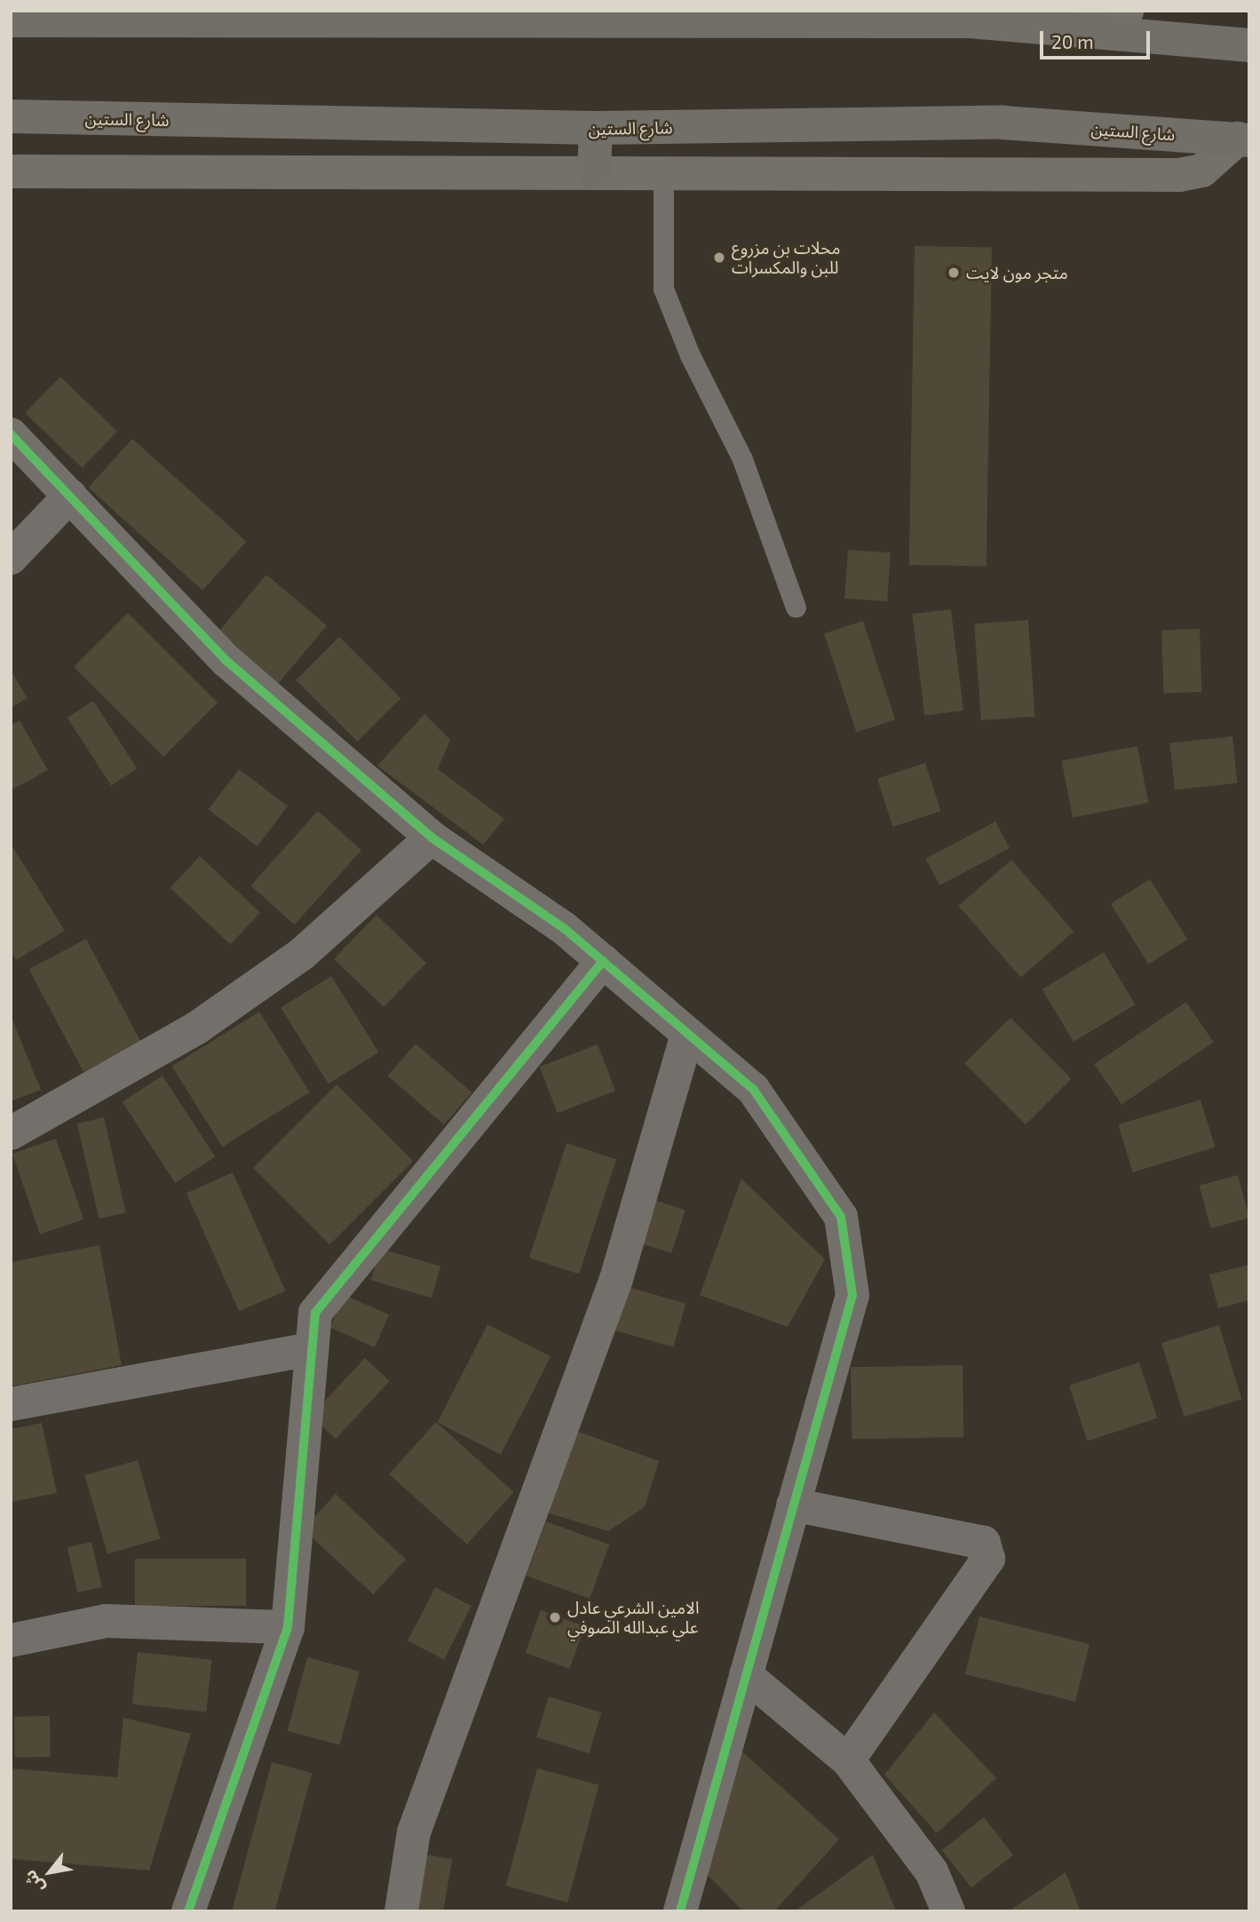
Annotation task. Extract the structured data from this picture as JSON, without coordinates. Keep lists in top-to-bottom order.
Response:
{
  "streets": {
    "highway": ["شارع الستين"]
  },
  "places": ["محلات بن مزروع للبن والمكسرات", "متجر مون لايت", "الامين الشرعي عادل علي عبدالله الصوفي"],
  "scale_bar": "20 m",
  "north": "bottom left"
}
